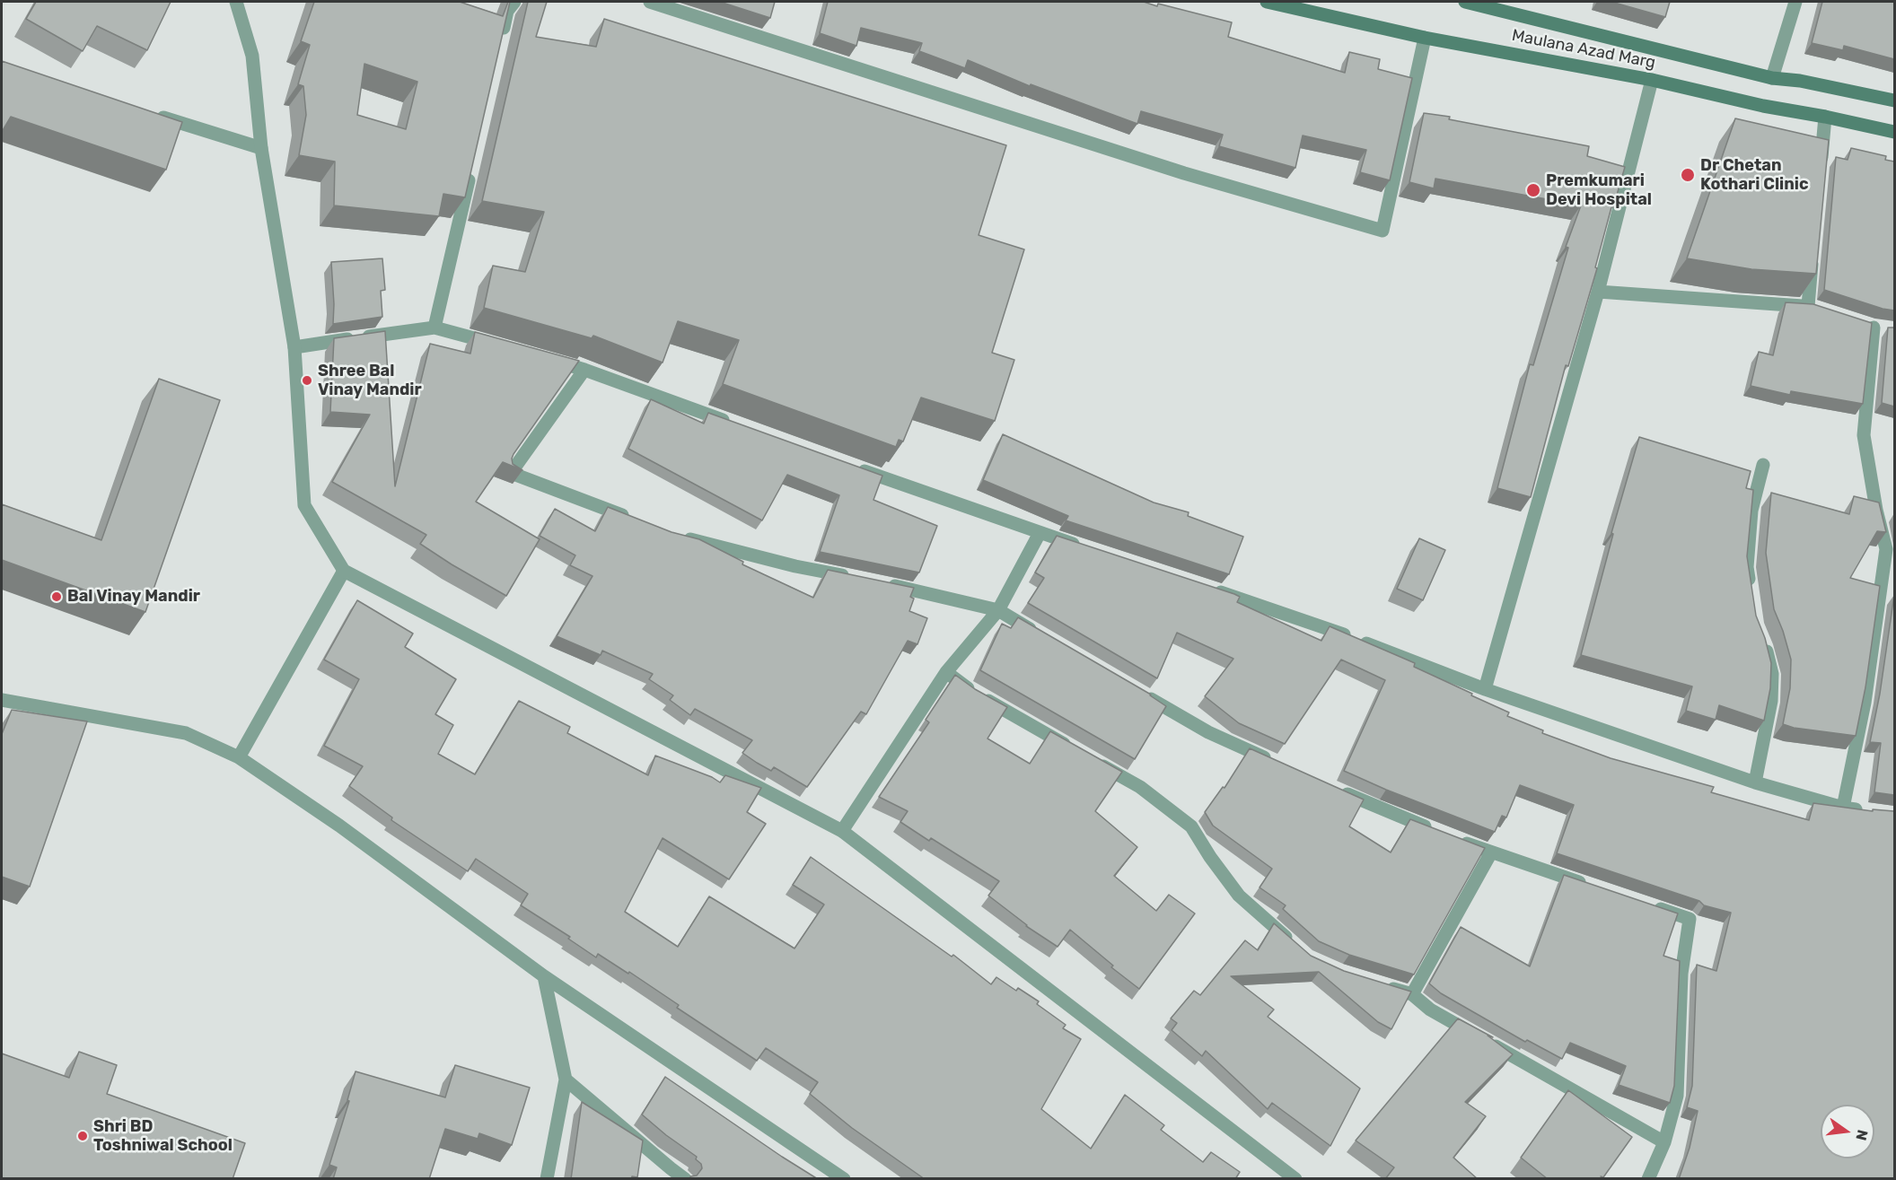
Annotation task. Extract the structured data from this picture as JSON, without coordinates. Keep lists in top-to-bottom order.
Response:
{
  "streets": {
    "main road": ["Maulana Azad Marg"]
  },
  "places": [
    "Dr Chetan Kothari Clinic",
    "Premkumari Devi Hospital",
    "Shree Bal Vinay Mandir",
    "Bal Vinay Mandir",
    "Shri BD Toshniwal School"
  ],
  "north": "right"
}
